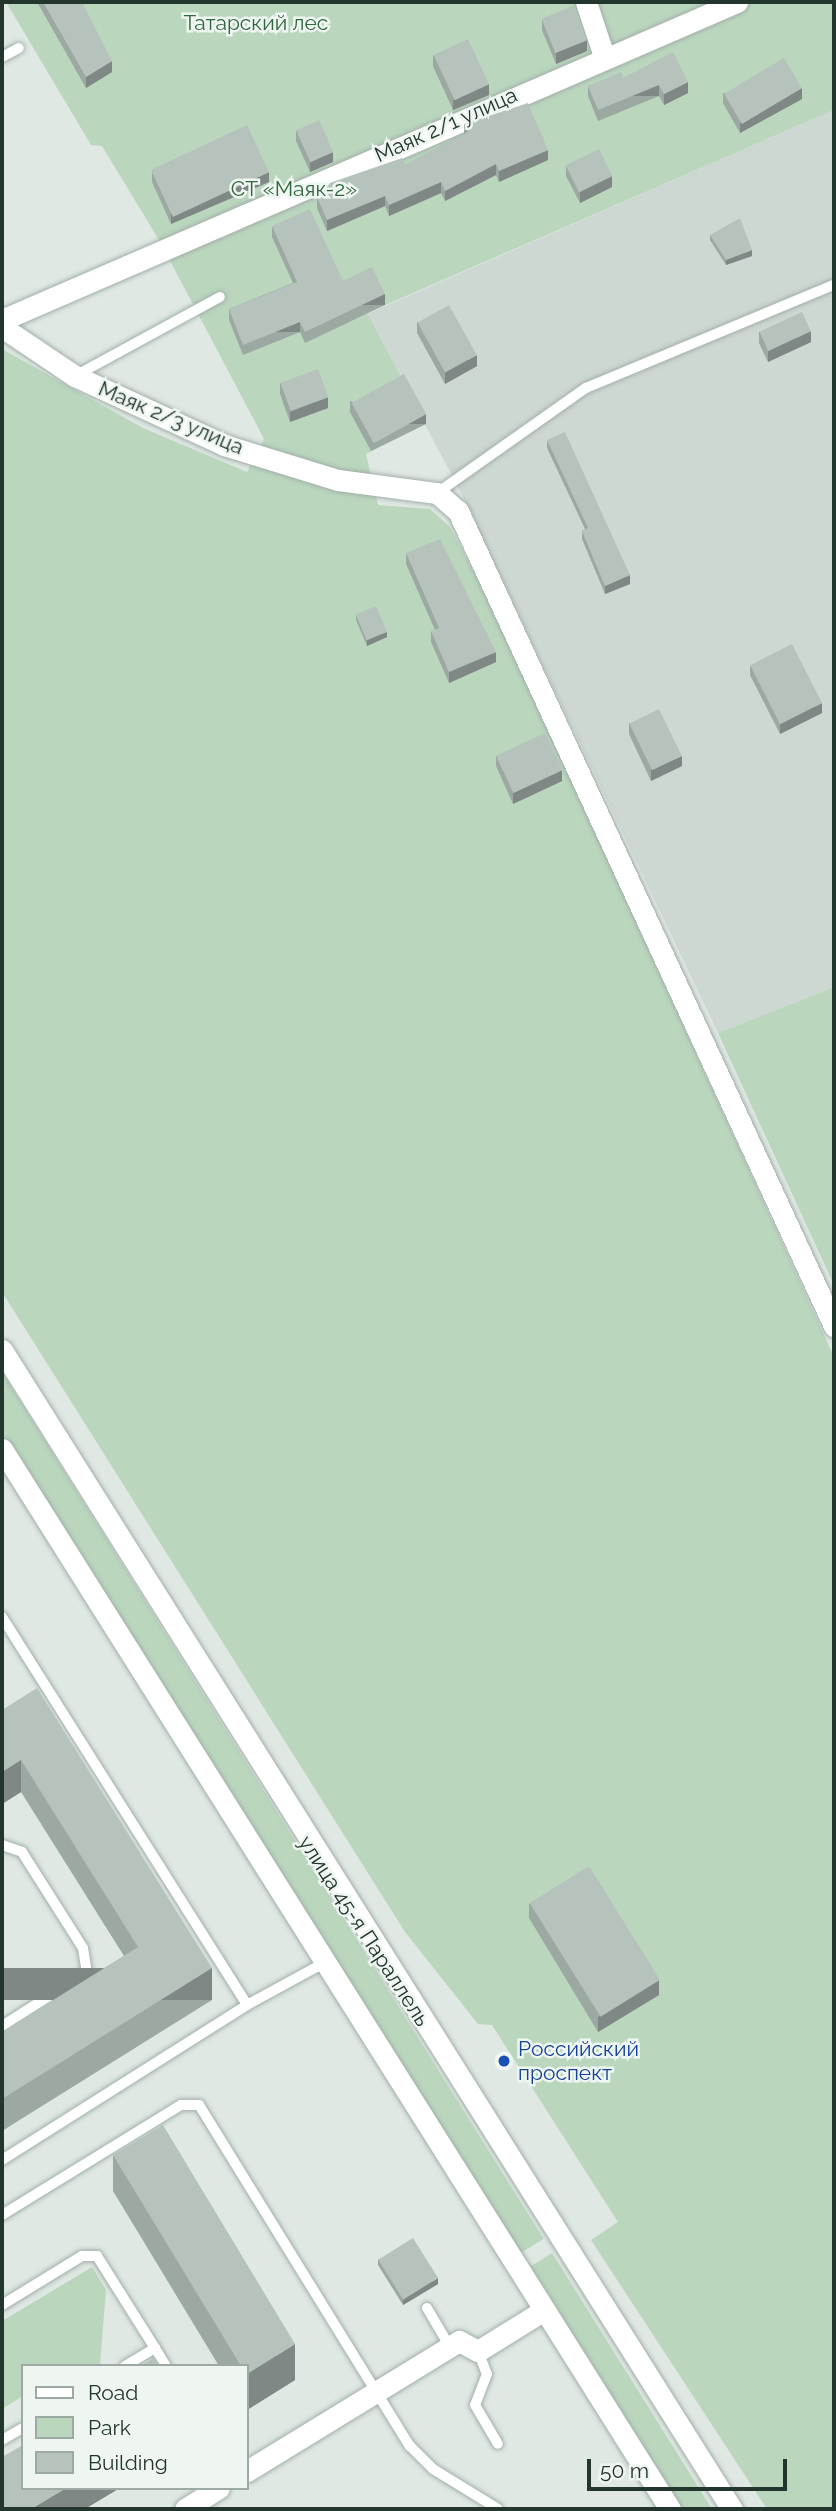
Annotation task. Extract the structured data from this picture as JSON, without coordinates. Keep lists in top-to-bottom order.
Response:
{
  "streets": {
    "street": ["Маяк 2/1 улица", "Маяк 2/3 улица", "улица 45-я Параллель"]
  },
  "parks": ["Татарский лес", "СТ «Маяк-2»"],
  "places": ["Российский проспект"],
  "legend": ["Road", "Park", "Building"],
  "scale_bar": "50 m"
}
